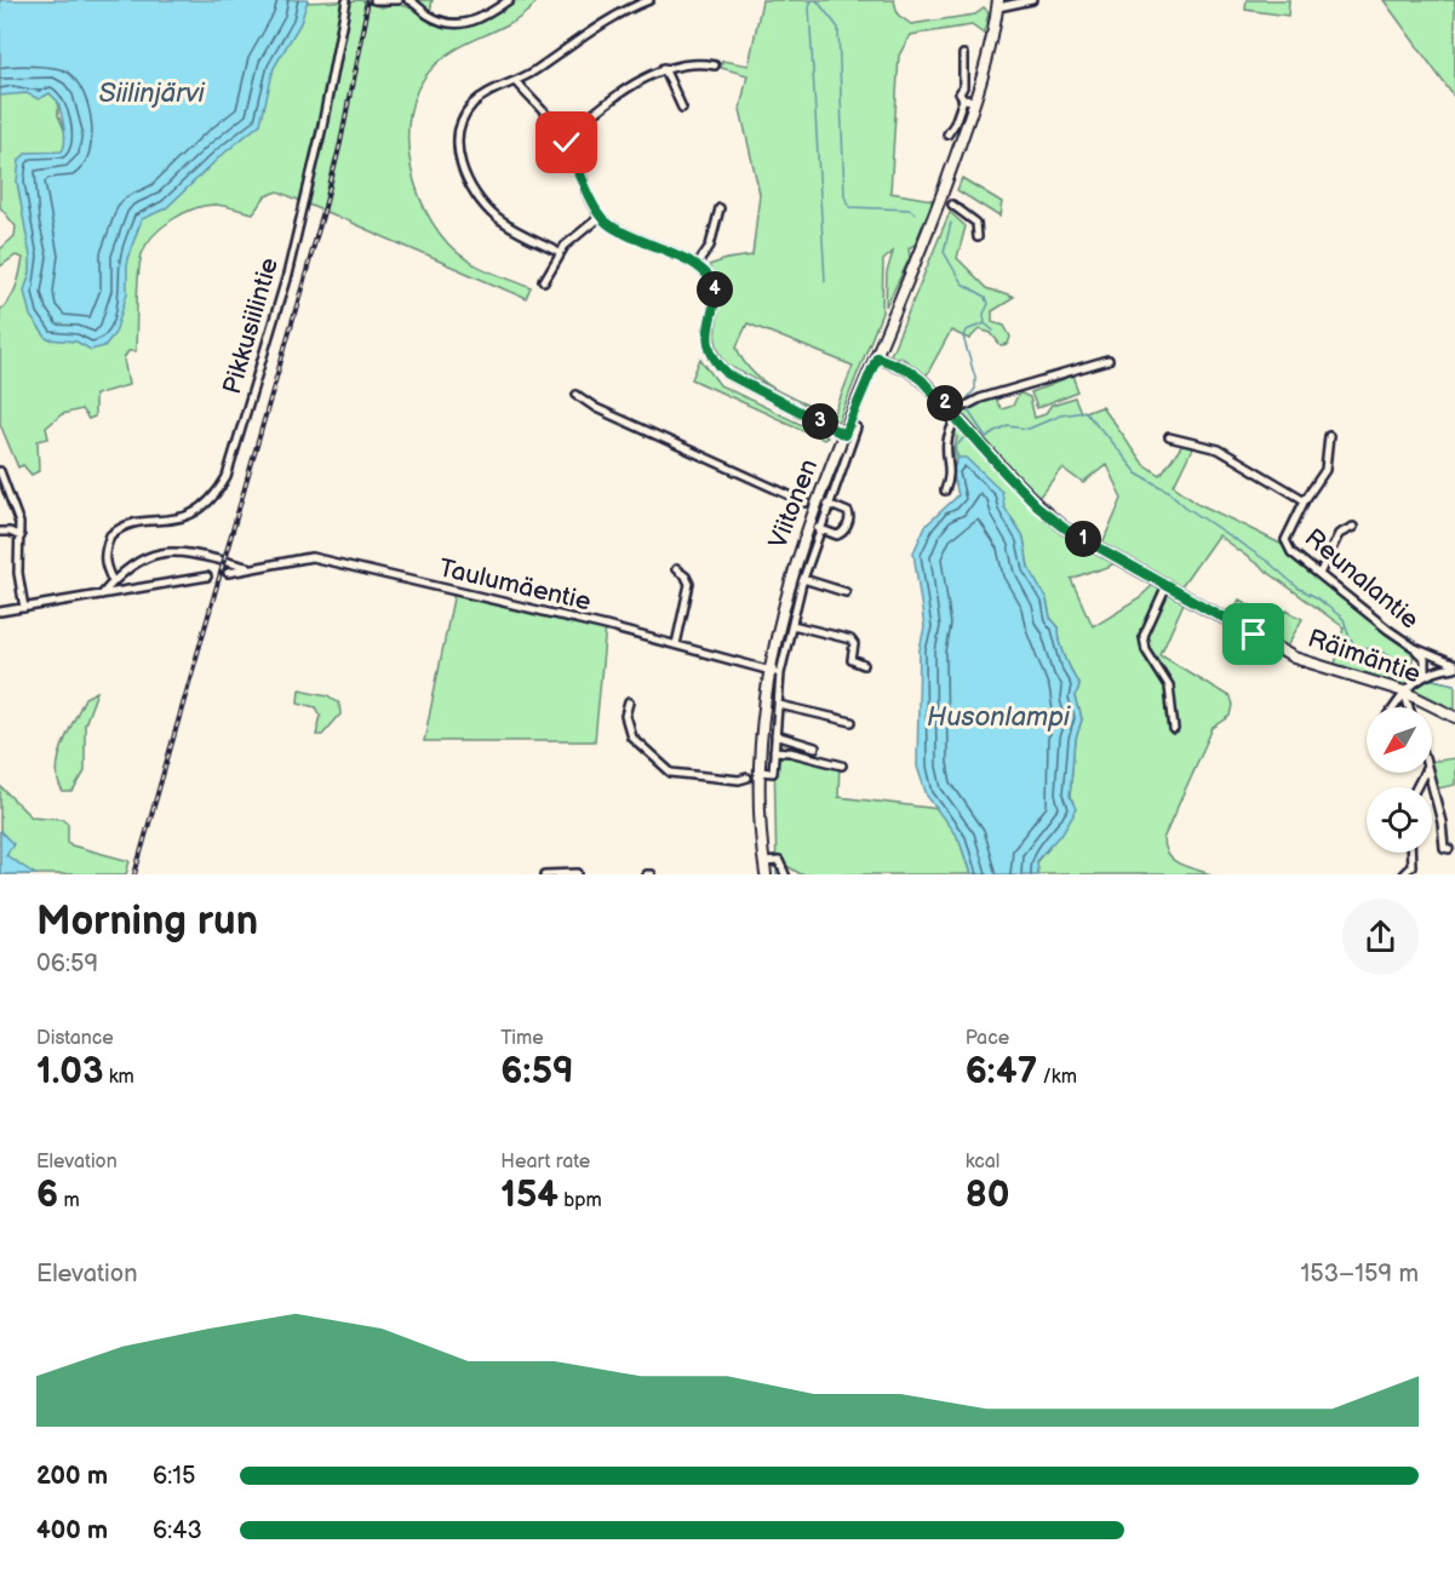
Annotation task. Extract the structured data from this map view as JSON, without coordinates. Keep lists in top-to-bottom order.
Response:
{
  "streets": {
    "main road": ["Viitonen", "Räimäntie"],
    "street": ["Pikkusiilintie", "Reunalantie", "Taulumäentie"]
  },
  "crossings": [
    ["Pikkusiilintie", "Taulumäentie"],
    ["Viitonen", "Taulumäentie"],
    ["Viitonen", "Räimäntie"]
  ],
  "water": ["Siilinjärvi", "Husonlampi"],
  "north": "bottom left",
  "page": {
    "pins": [
      "4",
      "2",
      "3",
      "1"
    ],
    "heading": ["Morning run", "06:59"],
    "stats": [
      ["Distance", "1.03 km"],
      ["Time", "6:59"],
      ["Pace", "6:47 /km"],
      ["Elevation", "6 m"],
      ["Heart rate", "154 bpm"],
      ["kcal", "80"]
    ],
    "chart": ["Elevation", "153–159 m"],
    "list": [
      {
        "name": "200 m",
        "note": "6:15"
      },
      {
        "name": "400 m",
        "note": "6:43"
      }
    ]
  }
}
